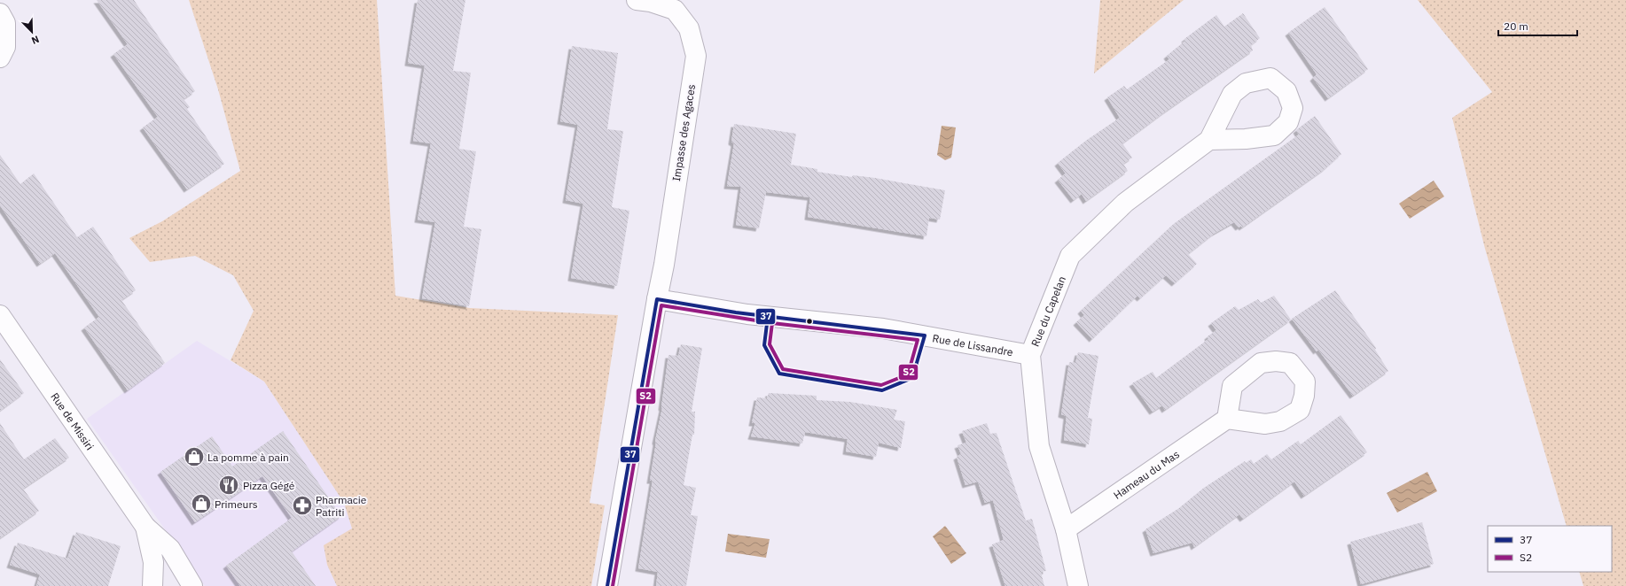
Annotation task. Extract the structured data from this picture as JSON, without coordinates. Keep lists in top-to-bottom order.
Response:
{
  "streets": {
    "street": [
      "Impasse des Agaces",
      "Rue du Capelan",
      "Rue de Lissandre",
      "Rue de Missiri",
      "Hameau du Mas"
    ]
  },
  "crossings": [
    ["Impasse des Agaces", "Rue de Lissandre"],
    ["Rue du Capelan", "Rue de Lissandre"],
    ["Rue du Capelan", "Hameau du Mas"]
  ],
  "places": {
    "shop": ["La pomme à pain", "Primeurs"],
    "restaurant": ["Pizza Gégé"],
    "pharmacy": ["Pharmacie Patriti"]
  },
  "lines": ["transit line 37", "transit line S2"],
  "legend": ["37", "S2"],
  "scale_bar": "20 m",
  "north": "bottom right"
}
